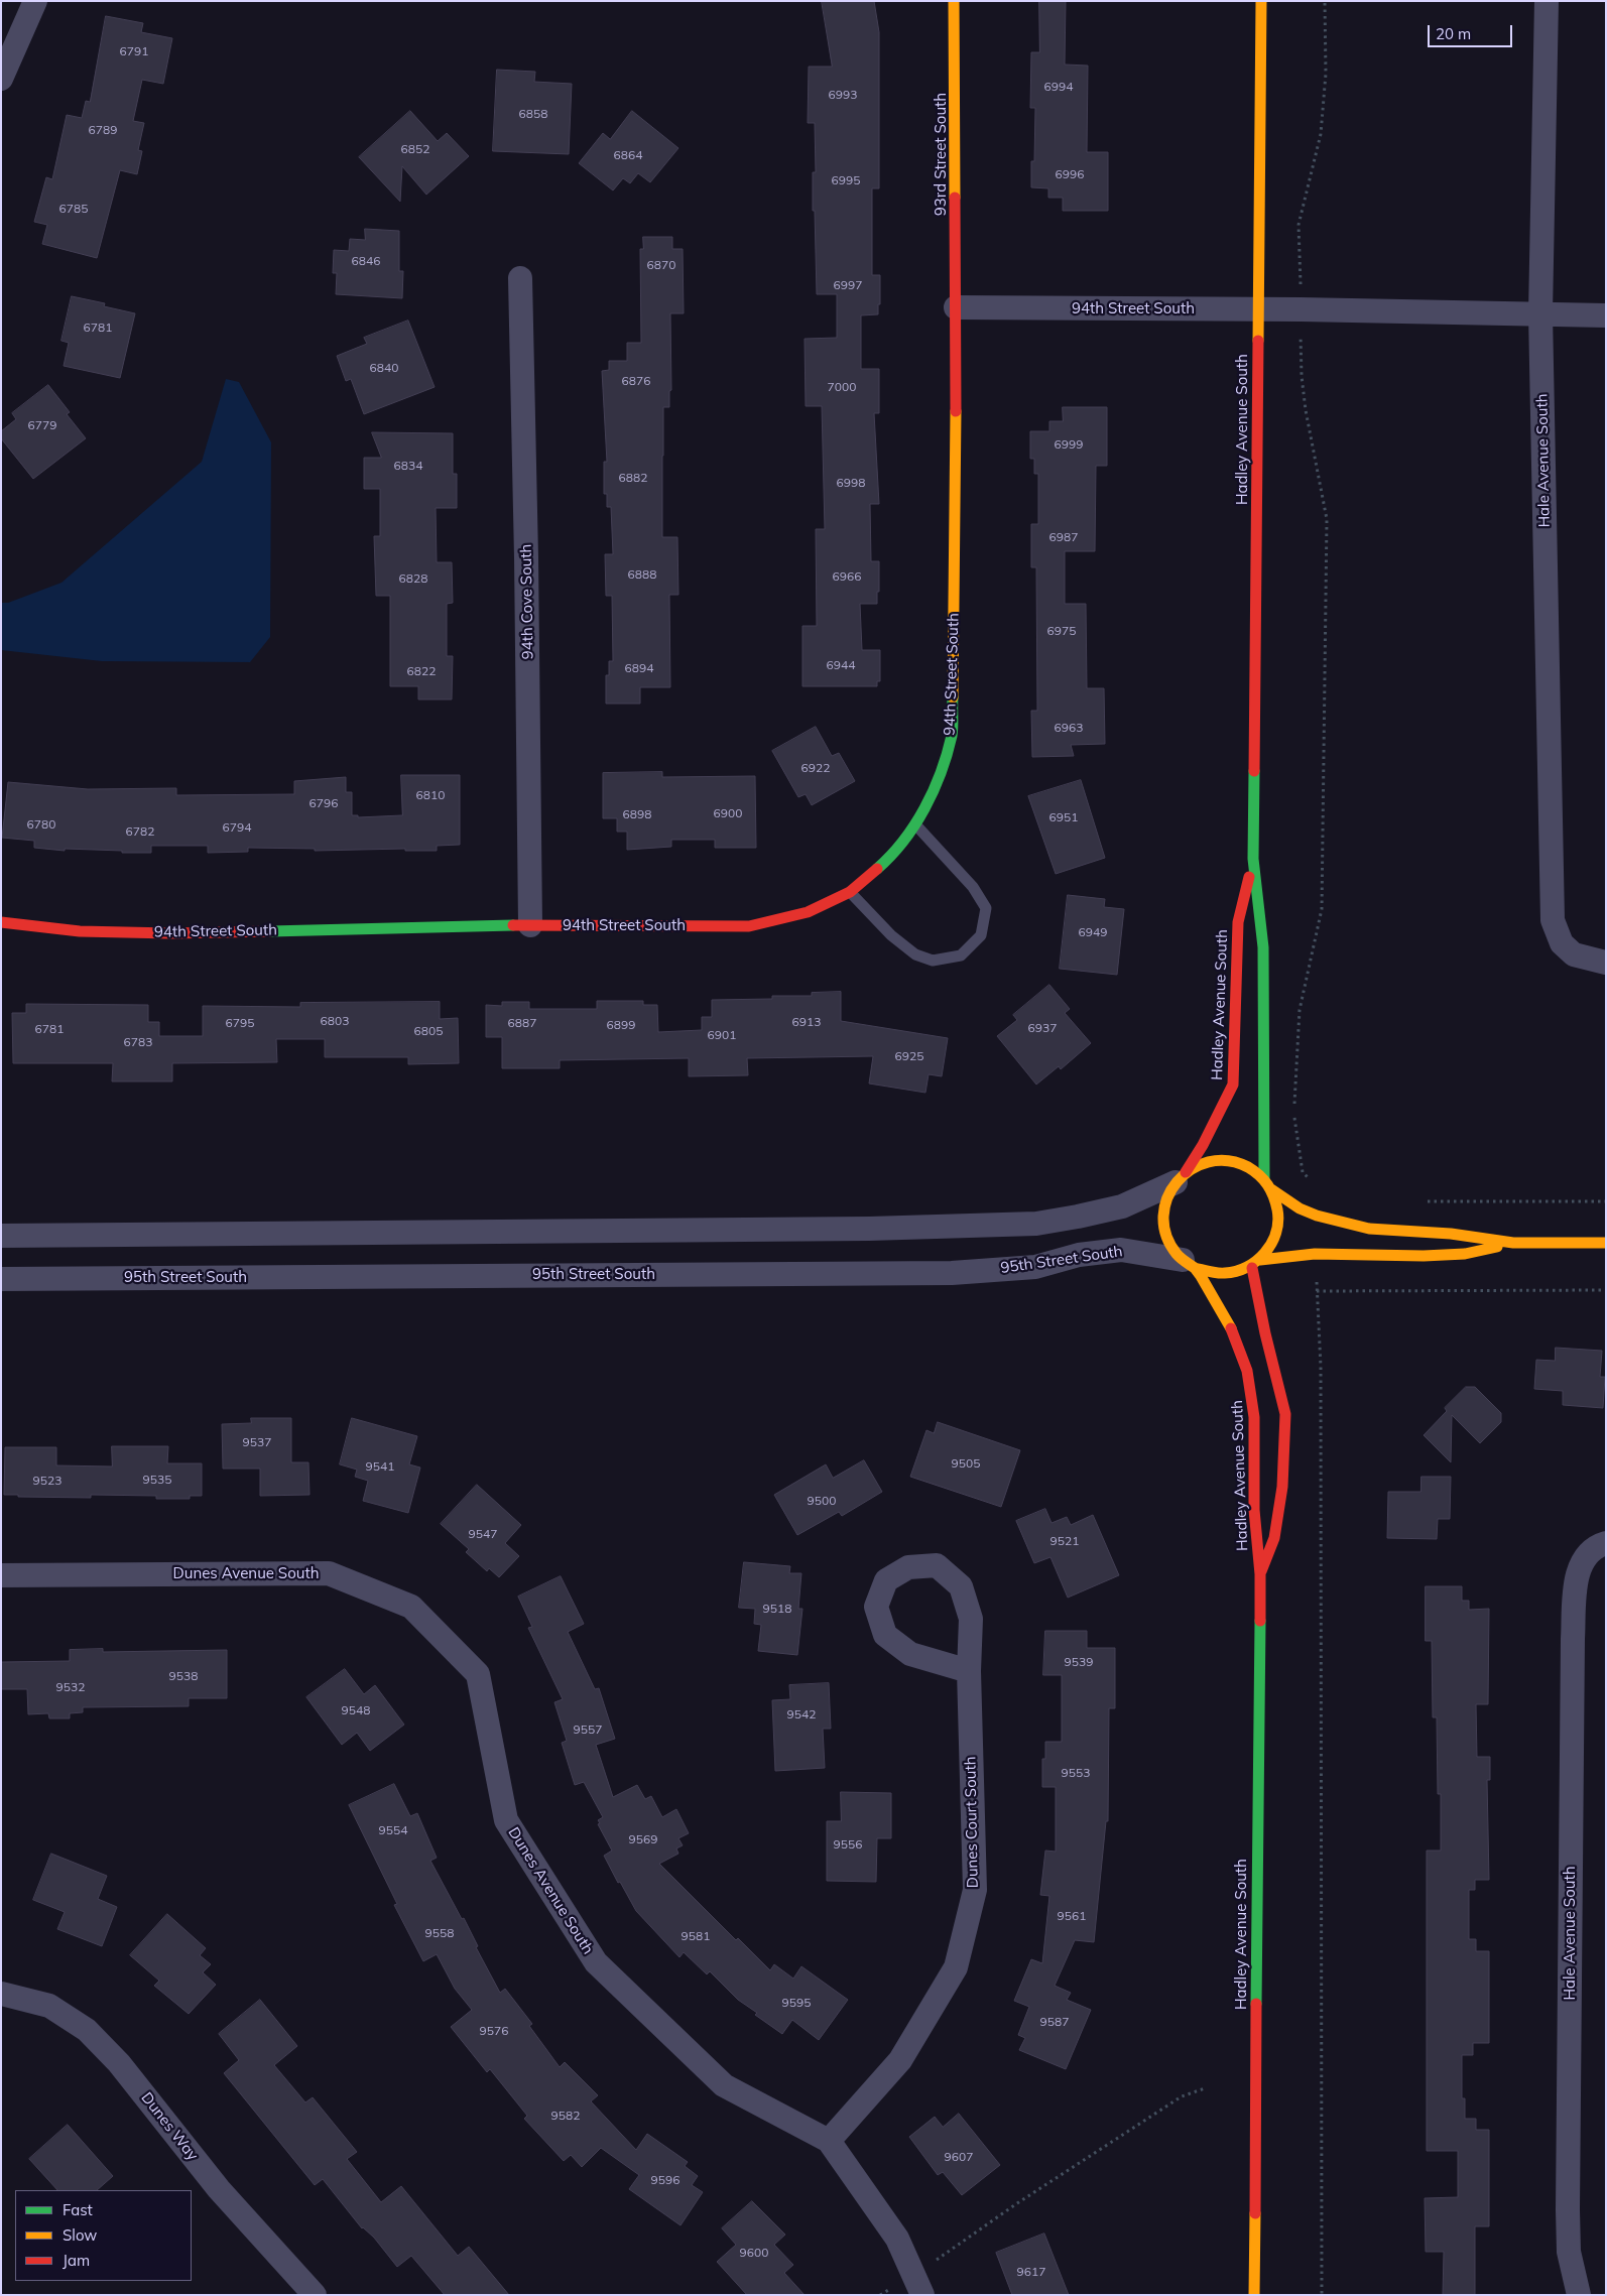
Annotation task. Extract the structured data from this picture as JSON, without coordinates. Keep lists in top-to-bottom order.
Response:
{
  "streets": {
    "street": [
      "93rd Street South",
      "94th Street South",
      "Hadley Avenue South",
      "Hale Avenue South",
      "94th Cove South",
      "95th Street South",
      "Dunes Avenue South",
      "Dunes Court South",
      "Dunes Way"
    ]
  },
  "crossings": [
    ["93rd Street South", "94th Street South"],
    ["94th Street South", "Hadley Avenue South"],
    ["94th Street South", "Hale Avenue South"],
    ["94th Street South", "94th Cove South"],
    ["Hadley Avenue South", "95th Street South"],
    ["Dunes Avenue South", "Dunes Court South"]
  ],
  "house_numbers": [
    "6791",
    "6994",
    "6993",
    "6858",
    "6789",
    "6852",
    "6864",
    "6996",
    "6995",
    "6785",
    "6846",
    "6870",
    "6997",
    "6781",
    "6840",
    "6876",
    "7000",
    "6779",
    "6999",
    "6834",
    "6882",
    "6998",
    "6987",
    "6888",
    "6966",
    "6828",
    "6975",
    "6944",
    "6894",
    "6822",
    "6963",
    "6922",
    "6810",
    "6796",
    "6900",
    "6898",
    "6951",
    "6780",
    "6794",
    "6782",
    "6949",
    "6803",
    "6913",
    "6795",
    "6887",
    "6899",
    "6937",
    "6781",
    "6805",
    "6901",
    "6783",
    "6925",
    "9537",
    "9505",
    "9541",
    "9535",
    "9523",
    "9500",
    "9547",
    "9521",
    "9518",
    "9539",
    "9538",
    "9532",
    "9548",
    "9542",
    "9557",
    "9553",
    "9554",
    "9569",
    "9556",
    "9561",
    "9558",
    "9581",
    "9595",
    "9587",
    "9576",
    "9582",
    "9607",
    "9596",
    "9600",
    "9617"
  ],
  "legend": ["Fast", "Slow", "Jam"],
  "scale_bar": "20 m"
}
